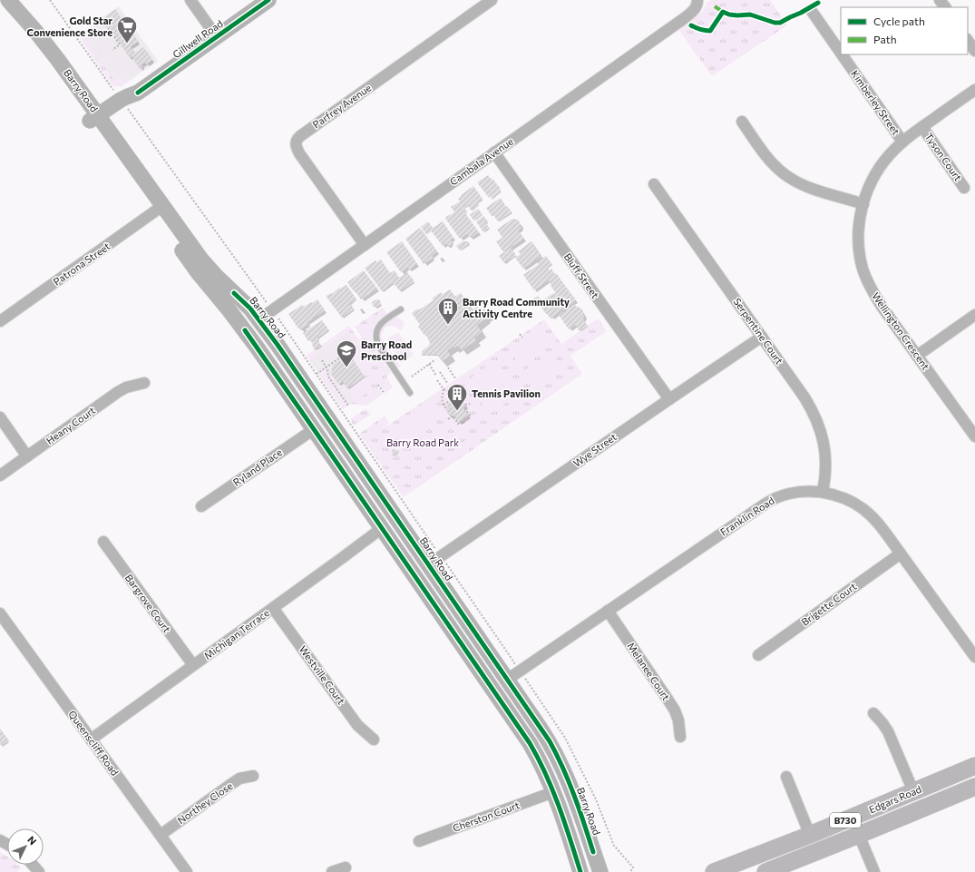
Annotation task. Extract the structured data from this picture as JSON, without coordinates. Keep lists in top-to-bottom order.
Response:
{
  "streets": {
    "main road": ["Edgars Road", "B730"],
    "street": [
      "Gillwell Road",
      "Barry Road",
      "Kimberley Street",
      "Parfrey Avenue",
      "Tyson Court",
      "Cambala Avenue",
      "Patrona Street",
      "Bluff Street",
      "Serpentine Court",
      "Wellington Crescent",
      "Heany Court",
      "Wye Street",
      "Ryland Place",
      "Franklin Road",
      "Bargrove Court",
      "Brigette Court",
      "Michigan Terrace",
      "Melanee Court",
      "Westville Court",
      "Queenscliff Road",
      "Northey Close",
      "Cherston Court"
    ]
  },
  "crossings": [
    ["Gillwell Road", "Barry Road"],
    ["Barry Road", "Cambala Avenue"],
    ["Barry Road", "Patrona Street"],
    ["Barry Road", "Wye Street"],
    ["Barry Road", "Ryland Place"],
    ["Barry Road", "Franklin Road"],
    ["Barry Road", "Michigan Terrace"],
    ["Barry Road", "Cherston Court"],
    ["Kimberley Street", "Wellington Crescent"],
    ["Parfrey Avenue", "Cambala Avenue"],
    ["Tyson Court", "Wellington Crescent"],
    ["Cambala Avenue", "Bluff Street"],
    ["Bluff Street", "Wye Street"],
    ["Serpentine Court", "Wye Street"],
    ["Serpentine Court", "Franklin Road"],
    ["Franklin Road", "Brigette Court"],
    ["Franklin Road", "Melanee Court"],
    ["Bargrove Court", "Michigan Terrace"],
    ["Michigan Terrace", "Westville Court"],
    ["Michigan Terrace", "Queenscliff Road"],
    ["Queenscliff Road", "Northey Close"]
  ],
  "parks": ["Barry Road Park"],
  "places": {
    "supermarket": ["Gold Star Convenience Store"],
    "building": ["Barry Road Community Activity Centre", "Tennis Pavilion"],
    "school or university": ["Barry Road Preschool"]
  },
  "legend": ["Cycle path", "Path"],
  "north": "top right"
}
